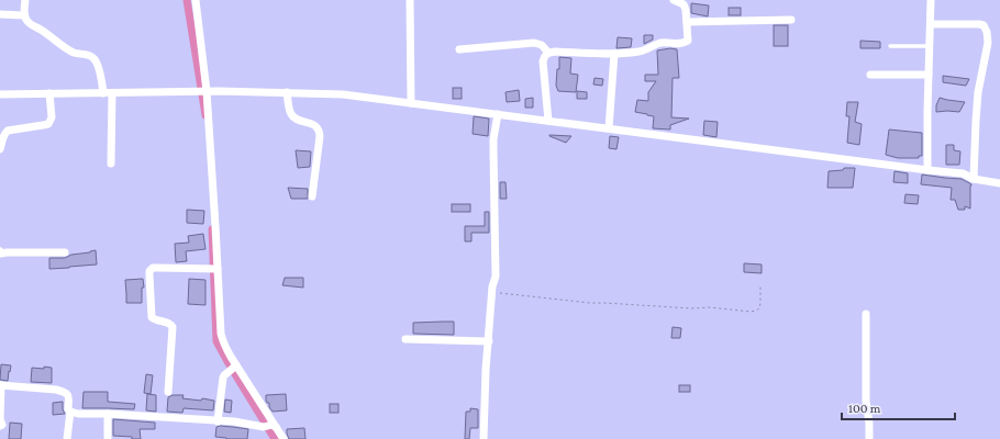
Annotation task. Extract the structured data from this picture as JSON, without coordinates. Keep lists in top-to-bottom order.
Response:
{
  "scale_bar": "100 m"
}
